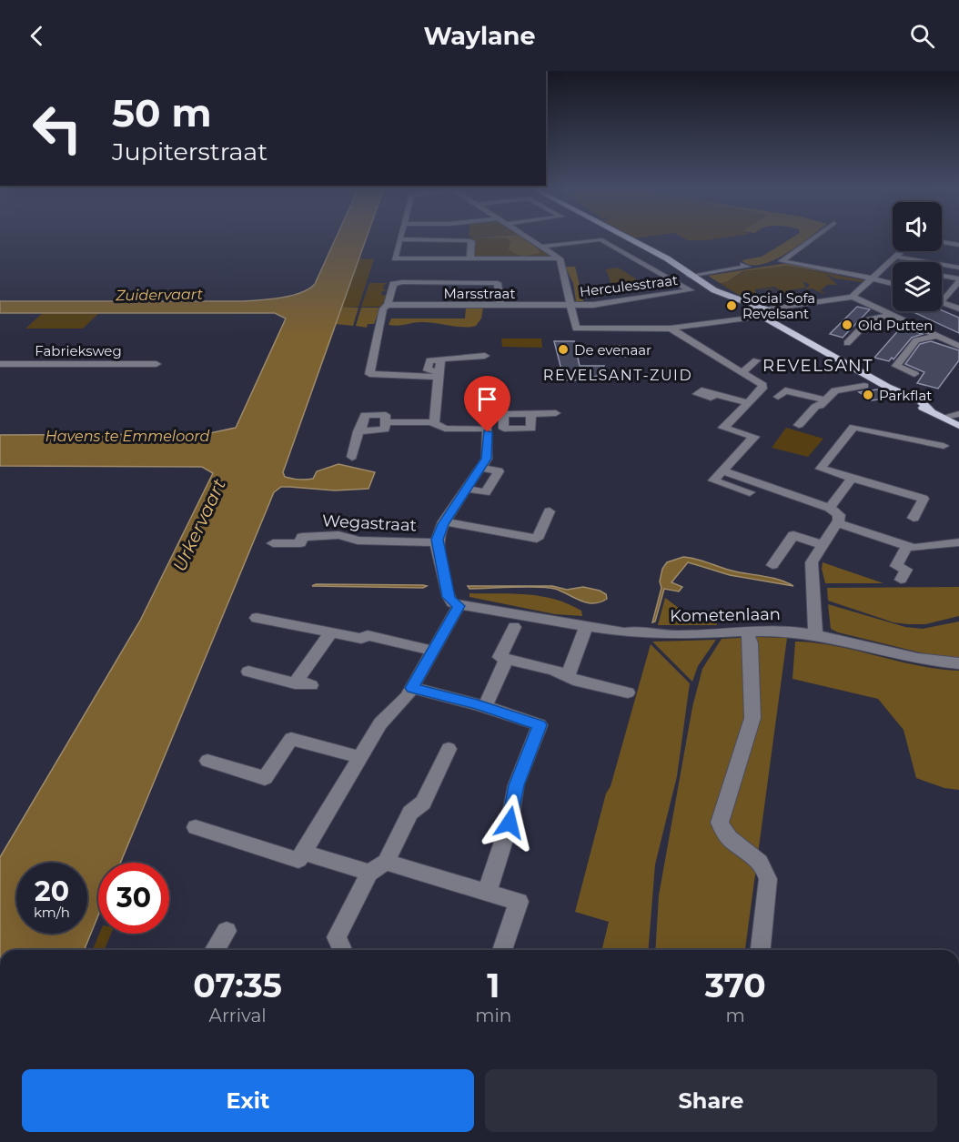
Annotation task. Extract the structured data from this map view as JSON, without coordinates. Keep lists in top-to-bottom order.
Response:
{
  "streets": {
    "street": [
      "Herculesstraat",
      "Marsstraat",
      "Fabrieksweg",
      "Wegastraat",
      "Kometenlaan"
    ]
  },
  "crossings": [
    ["Herculesstraat", "Marsstraat"]
  ],
  "districts": ["REVELSANT", "REVELSANT-ZUID"],
  "water": ["Zuidervaart", "Havens te Emmeloord", "Urkervaart"],
  "places": [
    "Social Sofa Revelsant",
    "Old Putten",
    "De evenaar",
    "Parkflat"
  ],
  "page": {
    "header": "Waylane",
    "turn": ["50 m", "Jupiterstraat"],
    "speed": "20 km/h",
    "limit": "30",
    "eta": [
      "07:35",
      "Arrival",
      "1",
      "min",
      "370",
      "m"
    ],
    "buttons": ["Exit", "Share"]
  }
}
